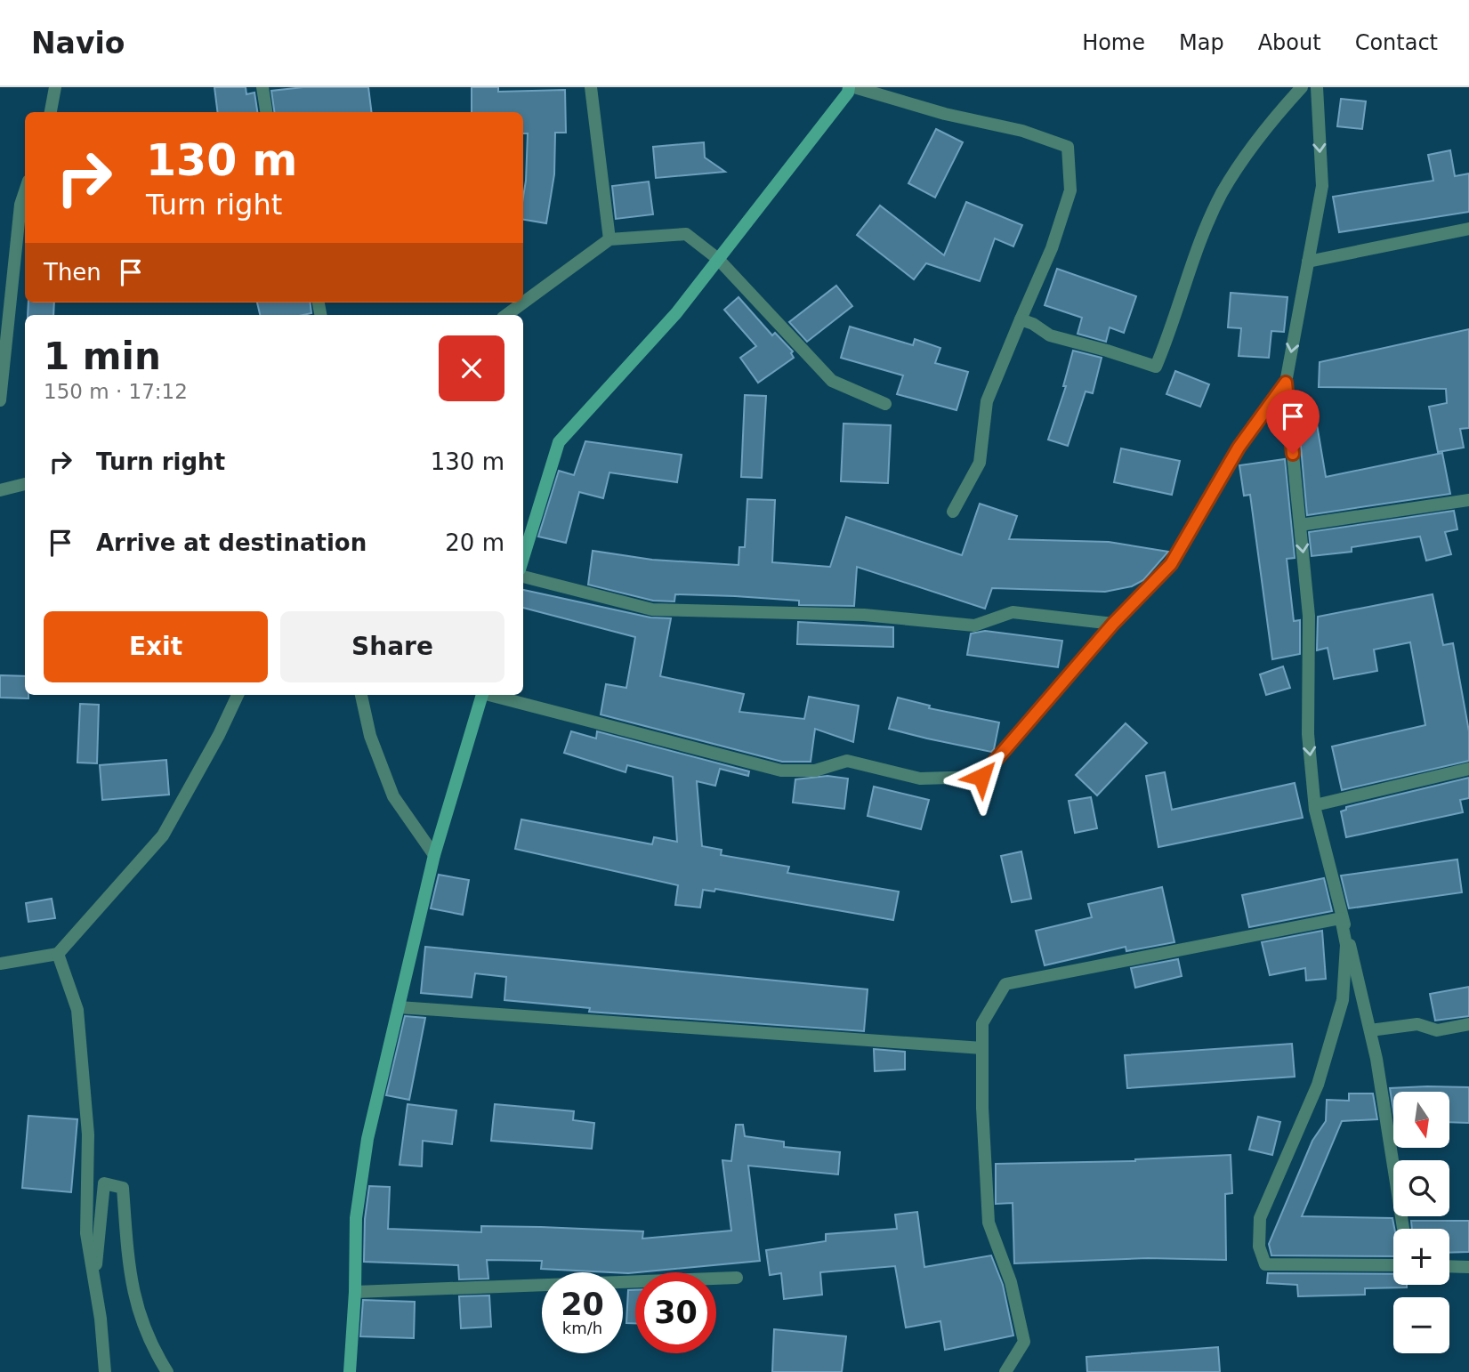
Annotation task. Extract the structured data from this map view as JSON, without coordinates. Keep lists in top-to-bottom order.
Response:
{
  "north": "bottom",
  "page": {
    "header": "Navio",
    "nav": [
      "Home",
      "Map",
      "About",
      "Contact"
    ],
    "turn": ["130 m", "Turn right"],
    "then": "Then",
    "heading": ["1 min", "150 m · 17:12"],
    "list": [
      {
        "name": "Turn right",
        "value": "130 m"
      },
      {
        "name": "Arrive at destination",
        "value": "20 m"
      }
    ],
    "buttons": ["Exit", "Share"],
    "map_buttons": ["+", "−"],
    "speed": "20 km/h",
    "limit": "30"
  }
}
